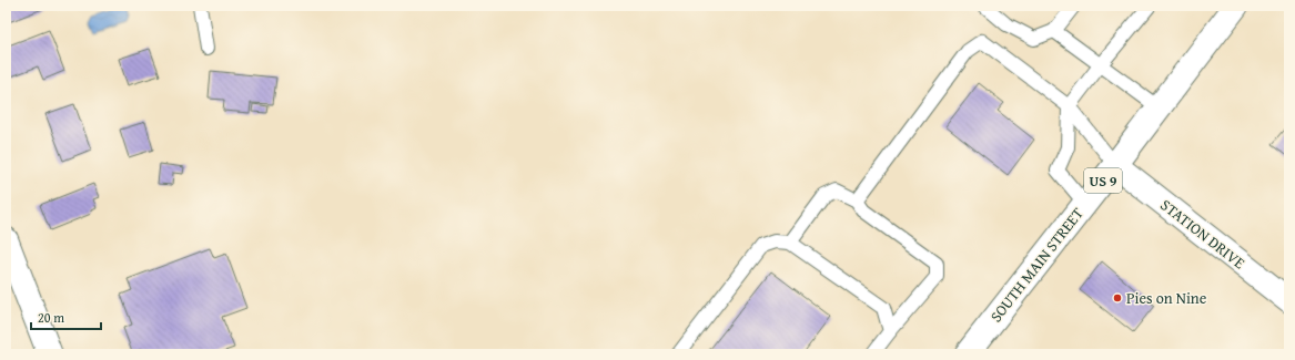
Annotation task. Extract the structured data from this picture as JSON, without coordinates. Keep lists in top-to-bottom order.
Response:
{
  "streets": {
    "main road": ["US 9", "STATION DRIVE", "SOUTH MAIN STREET"]
  },
  "crossings": [
    ["STATION DRIVE", "SOUTH MAIN STREET"]
  ],
  "places": ["Pies on Nine"],
  "scale_bar": "20 m"
}
